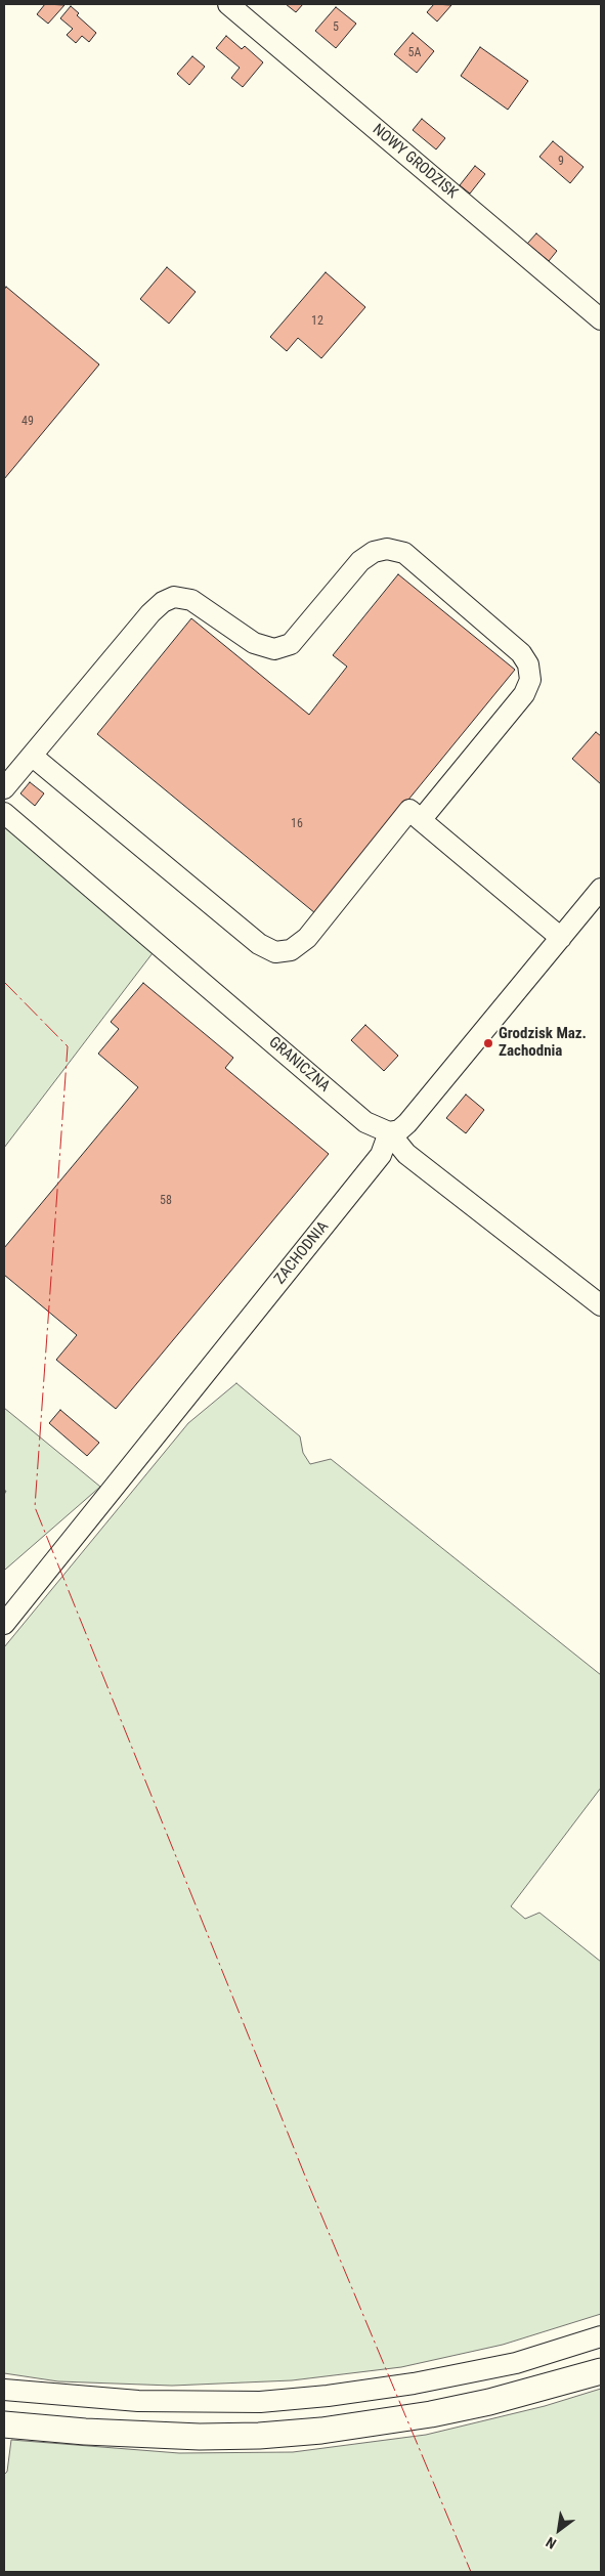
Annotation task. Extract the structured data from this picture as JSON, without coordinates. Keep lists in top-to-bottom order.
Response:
{
  "streets": {
    "street": ["NOWY GRODZISK", "GRANICZNA", "ZACHODNIA"]
  },
  "crossings": [
    ["GRANICZNA", "ZACHODNIA"]
  ],
  "places": ["Grodzisk Maz. Zachodnia"],
  "house_numbers": [
    "5",
    "5A",
    "9",
    "12",
    "49",
    "16",
    "58"
  ],
  "north": "bottom left"
}
